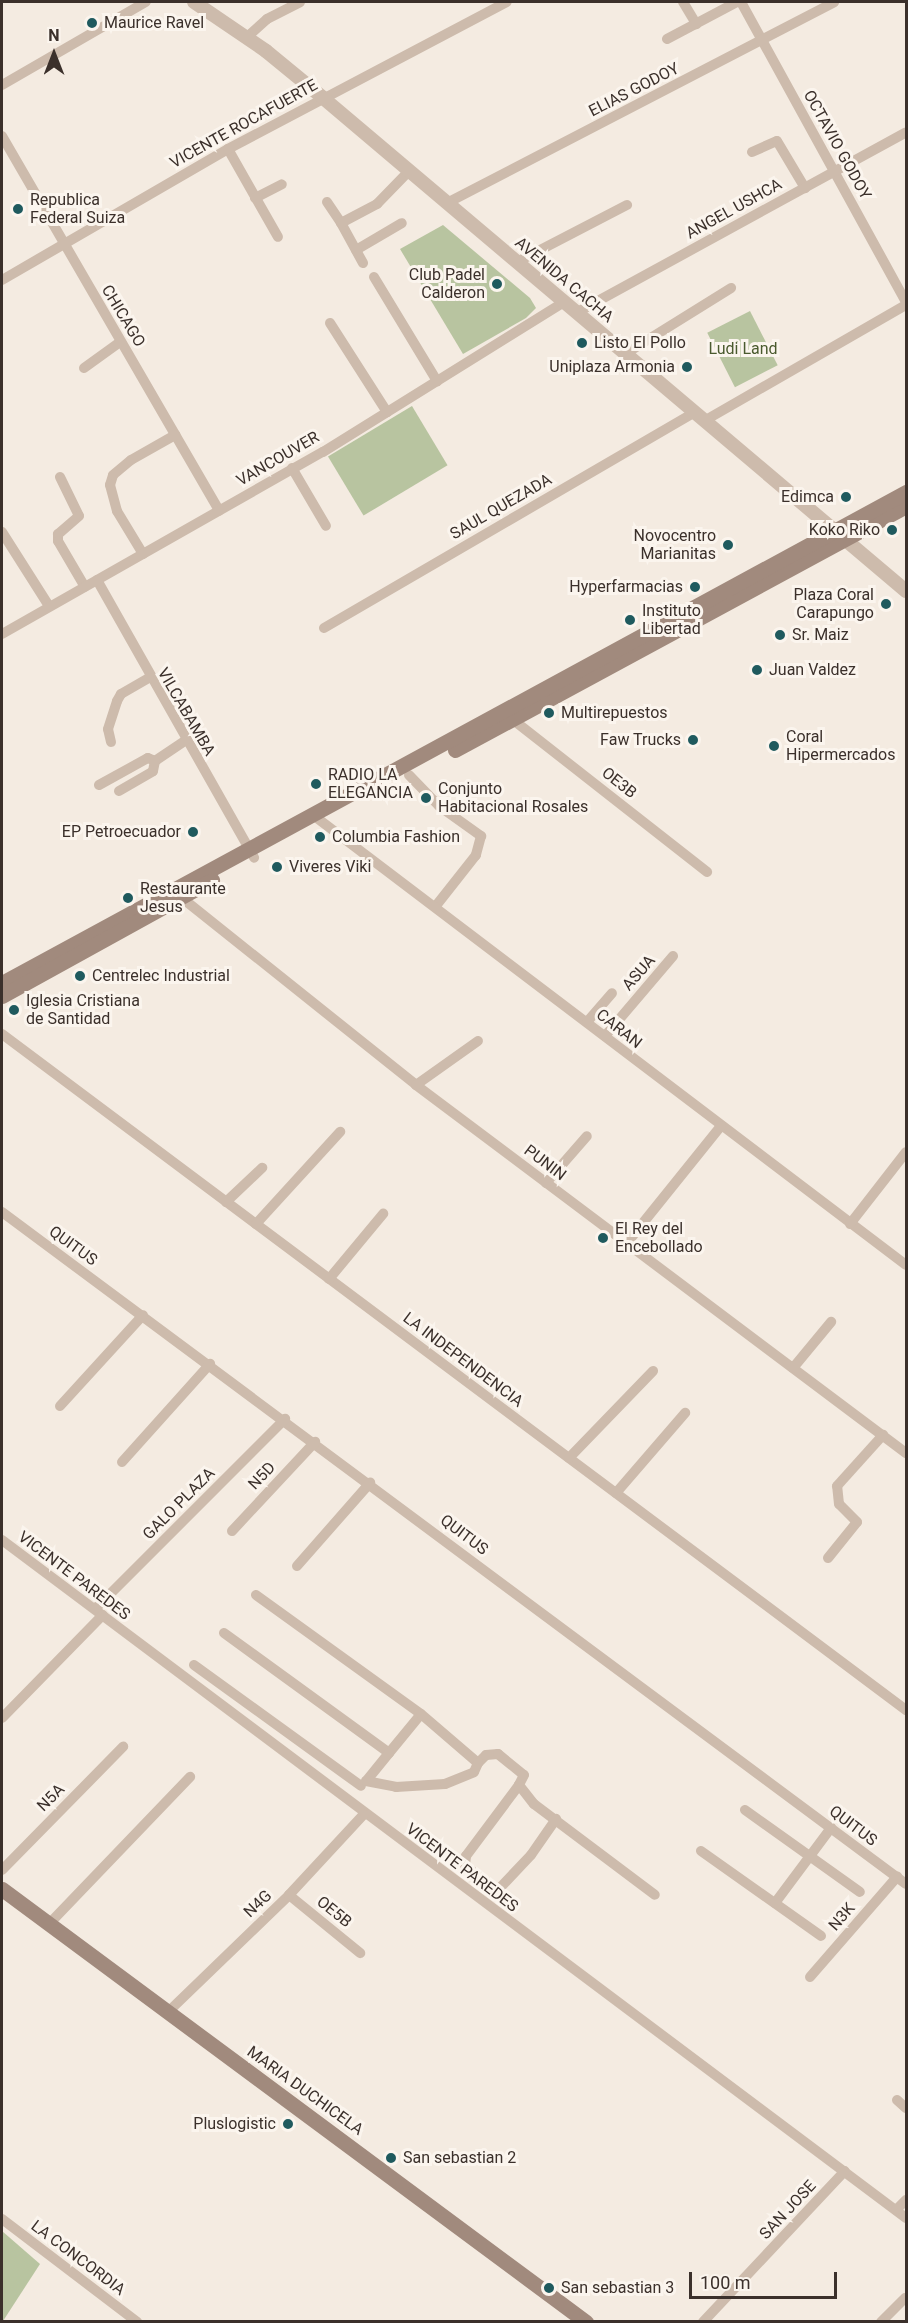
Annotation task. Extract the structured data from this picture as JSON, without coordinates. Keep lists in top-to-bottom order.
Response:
{
  "streets": {
    "main road": ["MARIA DUCHICELA"],
    "street": [
      "ELIAS GODOY",
      "VICENTE ROCAFUERTE",
      "OCTAVIO GODOY",
      "ANGEL USHCA",
      "AVENIDA CACHA",
      "CHICAGO",
      "VANCOUVER",
      "SAUL QUEZADA",
      "VILCABAMBA",
      "OE3B",
      "ASUA",
      "CARAN",
      "PUNIN",
      "QUITUS",
      "LA INDEPENDENCIA",
      "N5D",
      "GALO PLAZA",
      "VICENTE PAREDES",
      "N5A",
      "N4G",
      "OE5B",
      "N3K",
      "SAN JOSE",
      "LA CONCORDIA"
    ]
  },
  "crossings": [
    ["ELIAS GODOY", "OCTAVIO GODOY"],
    ["ELIAS GODOY", "AVENIDA CACHA"],
    ["VICENTE ROCAFUERTE", "AVENIDA CACHA"],
    ["VICENTE ROCAFUERTE", "CHICAGO"],
    ["OCTAVIO GODOY", "ANGEL USHCA"],
    ["OCTAVIO GODOY", "SAUL QUEZADA"],
    ["ANGEL USHCA", "AVENIDA CACHA"],
    ["AVENIDA CACHA", "VANCOUVER"],
    ["AVENIDA CACHA", "SAUL QUEZADA"],
    ["CHICAGO", "VANCOUVER"],
    ["VANCOUVER", "VILCABAMBA"],
    ["ASUA", "CARAN"],
    ["QUITUS", "N5D"],
    ["QUITUS", "GALO PLAZA"],
    ["QUITUS", "N3K"],
    ["GALO PLAZA", "VICENTE PAREDES"],
    ["VICENTE PAREDES", "N4G"],
    ["VICENTE PAREDES", "SAN JOSE"],
    ["N4G", "OE5B"],
    ["N4G", "MARIA DUCHICELA"]
  ],
  "parks": ["Ludi Land"],
  "places": [
    "Maurice Ravel",
    "Republica Federal Suiza",
    "Club Padel Calderon",
    "Listo El Pollo",
    "Uniplaza Armonia",
    "Edimca",
    "Koko Riko",
    "Novocentro Marianitas",
    "Hyperfarmacias",
    "Plaza Coral Carapungo",
    "Instituto Libertad",
    "Sr. Maiz",
    "Juan Valdez",
    "Multirepuestos",
    "Faw Trucks",
    "Coral Hipermercados",
    "RADIO LA ELEGANCIA",
    "Conjunto Habitacional Rosales",
    "EP Petroecuador",
    "Columbia Fashion",
    "Viveres Viki",
    "Restaurante Jesus",
    "Centrelec Industrial",
    "Iglesia Cristiana de Santidad",
    "El Rey del Encebollado",
    "Pluslogistic",
    "San sebastian 2",
    "San sebastian 3"
  ],
  "scale_bar": "100 m",
  "north": "top"
}
